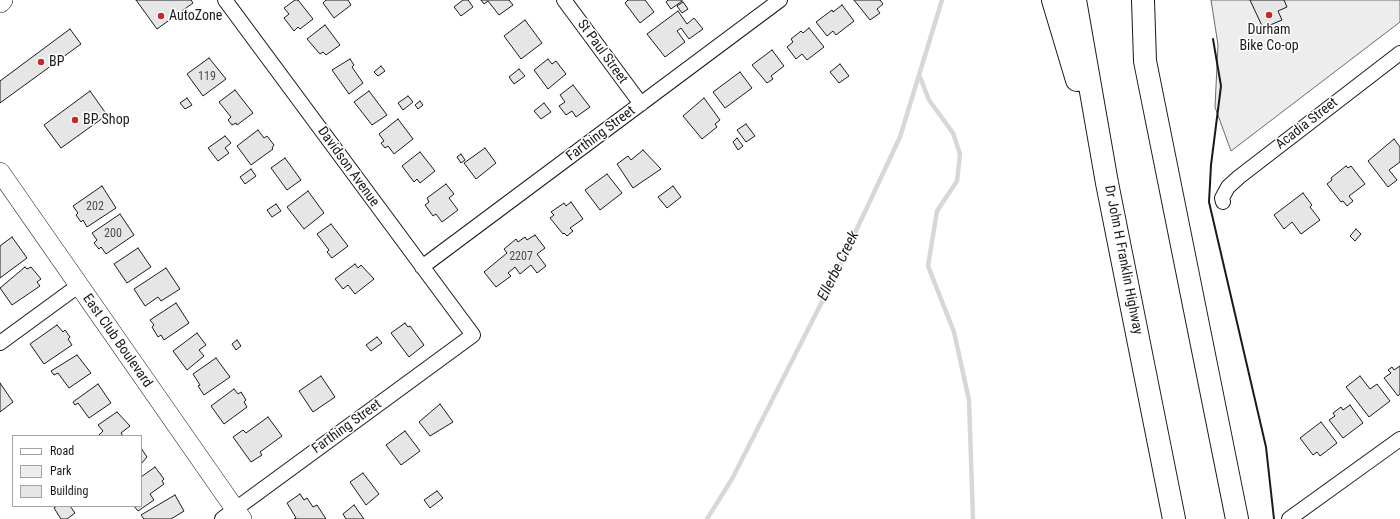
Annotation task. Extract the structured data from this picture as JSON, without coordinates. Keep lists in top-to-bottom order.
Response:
{
  "streets": {
    "highway": ["Dr John H Franklin Highway"],
    "street": [
      "St Paul Street",
      "Acadia Street",
      "Farthing Street",
      "Davidson Avenue",
      "East Club Boulevard"
    ]
  },
  "crossings": [
    ["St Paul Street", "Farthing Street"],
    ["Farthing Street", "Davidson Avenue"],
    ["Farthing Street", "East Club Boulevard"]
  ],
  "water": ["Ellerbe Creek"],
  "places": [
    "Durham Bike Co-op",
    "AutoZone",
    "BP",
    "BP Shop"
  ],
  "house_numbers": [
    "119",
    "202",
    "200",
    "2207"
  ],
  "legend": ["Road", "Park", "Building"]
}
